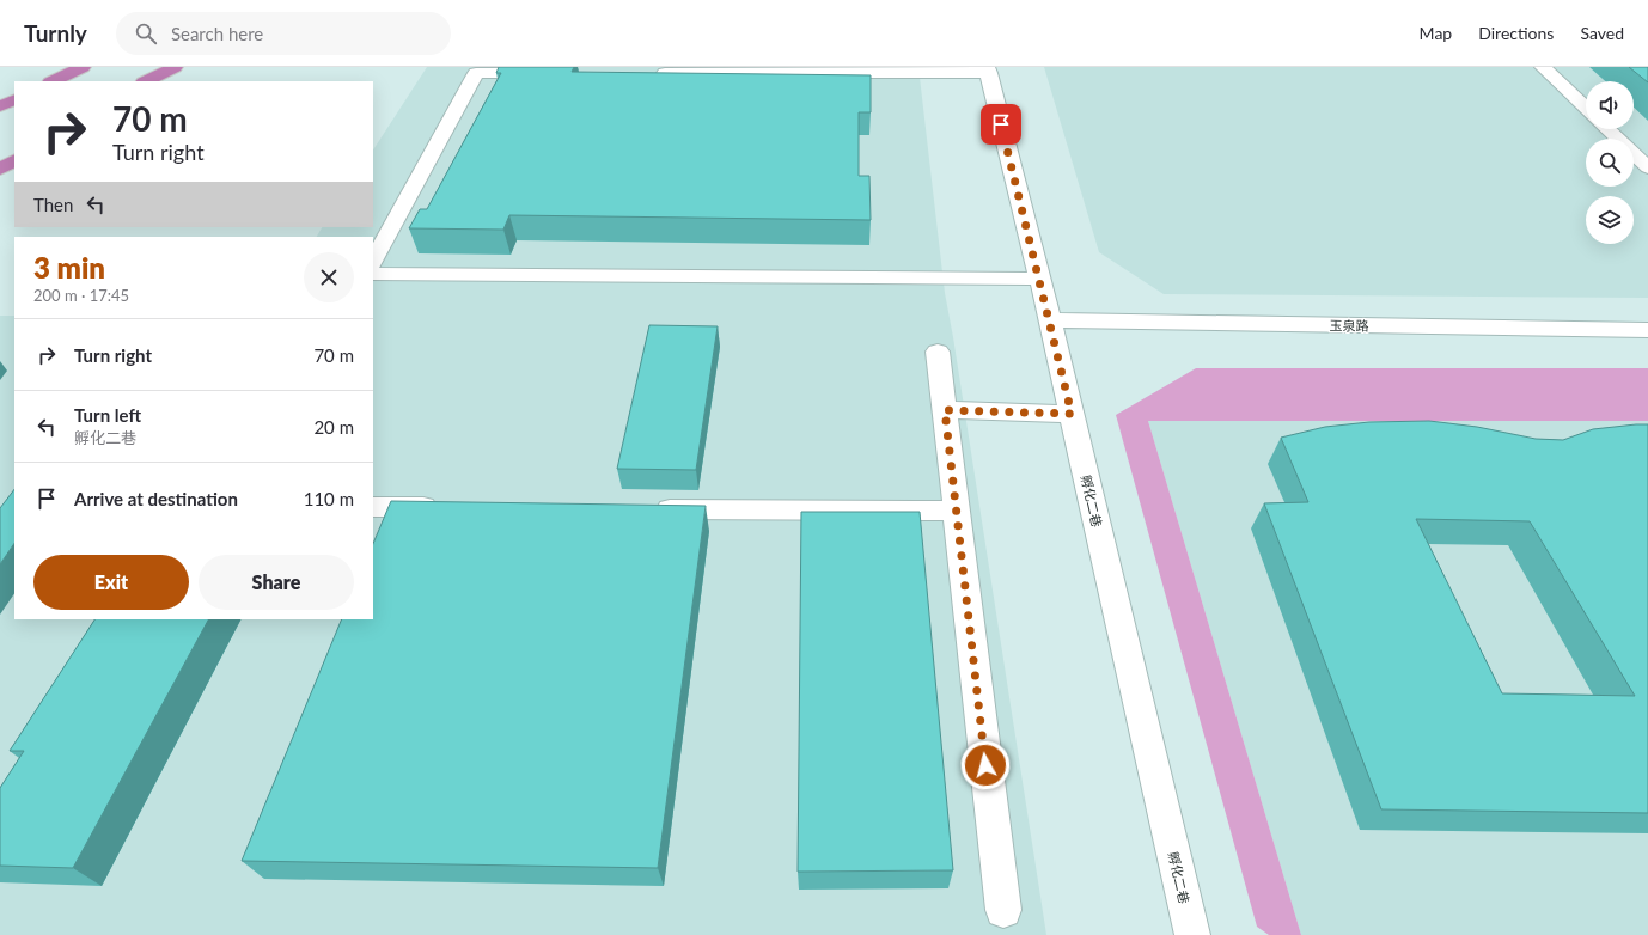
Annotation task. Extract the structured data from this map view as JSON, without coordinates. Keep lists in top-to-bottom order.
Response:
{
  "streets": {
    "street": ["玉泉路", "孵化二巷"]
  },
  "crossings": [
    ["玉泉路", "孵化二巷"]
  ],
  "page": {
    "header": "Turnly",
    "search": "Search here",
    "nav": ["Map", "Directions", "Saved"],
    "turn": ["70 m", "Turn right"],
    "then": "Then",
    "heading": ["3 min", "200 m · 17:45"],
    "list": [
      {
        "name": "Turn right",
        "value": "70 m"
      },
      {
        "name": "Turn left",
        "note": "孵化二巷",
        "value": "20 m"
      },
      {
        "name": "Arrive at destination",
        "value": "110 m"
      }
    ],
    "buttons": ["Exit", "Share"]
  }
}
